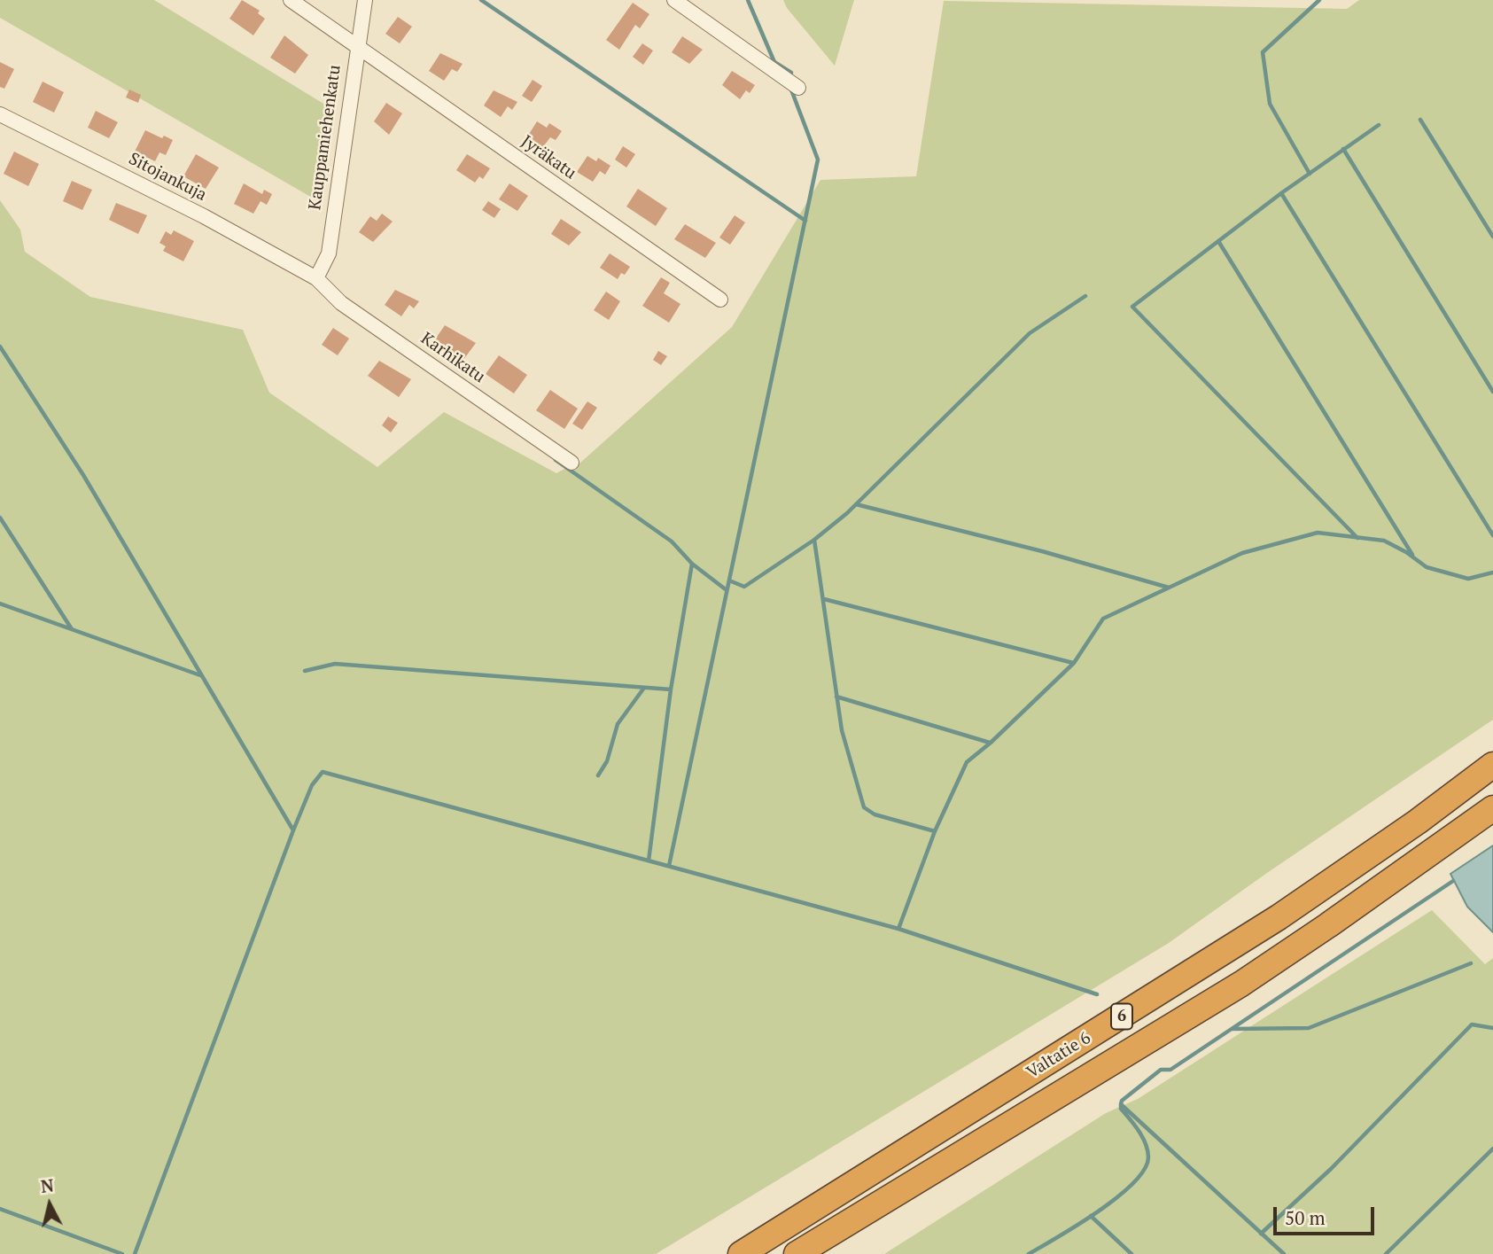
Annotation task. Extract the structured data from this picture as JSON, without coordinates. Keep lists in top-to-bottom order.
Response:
{
  "streets": {
    "highway": ["6", "Valtatie 6"],
    "street": [
      "Kauppamiehenkatu",
      "Jyräkatu",
      "Sitojankuja",
      "Karhikatu"
    ]
  },
  "crossings": [
    ["Kauppamiehenkatu", "Jyräkatu"],
    ["Kauppamiehenkatu", "Sitojankuja"],
    ["Kauppamiehenkatu", "Karhikatu"],
    ["Sitojankuja", "Karhikatu"]
  ],
  "scale_bar": "50 m",
  "north": "top"
}
